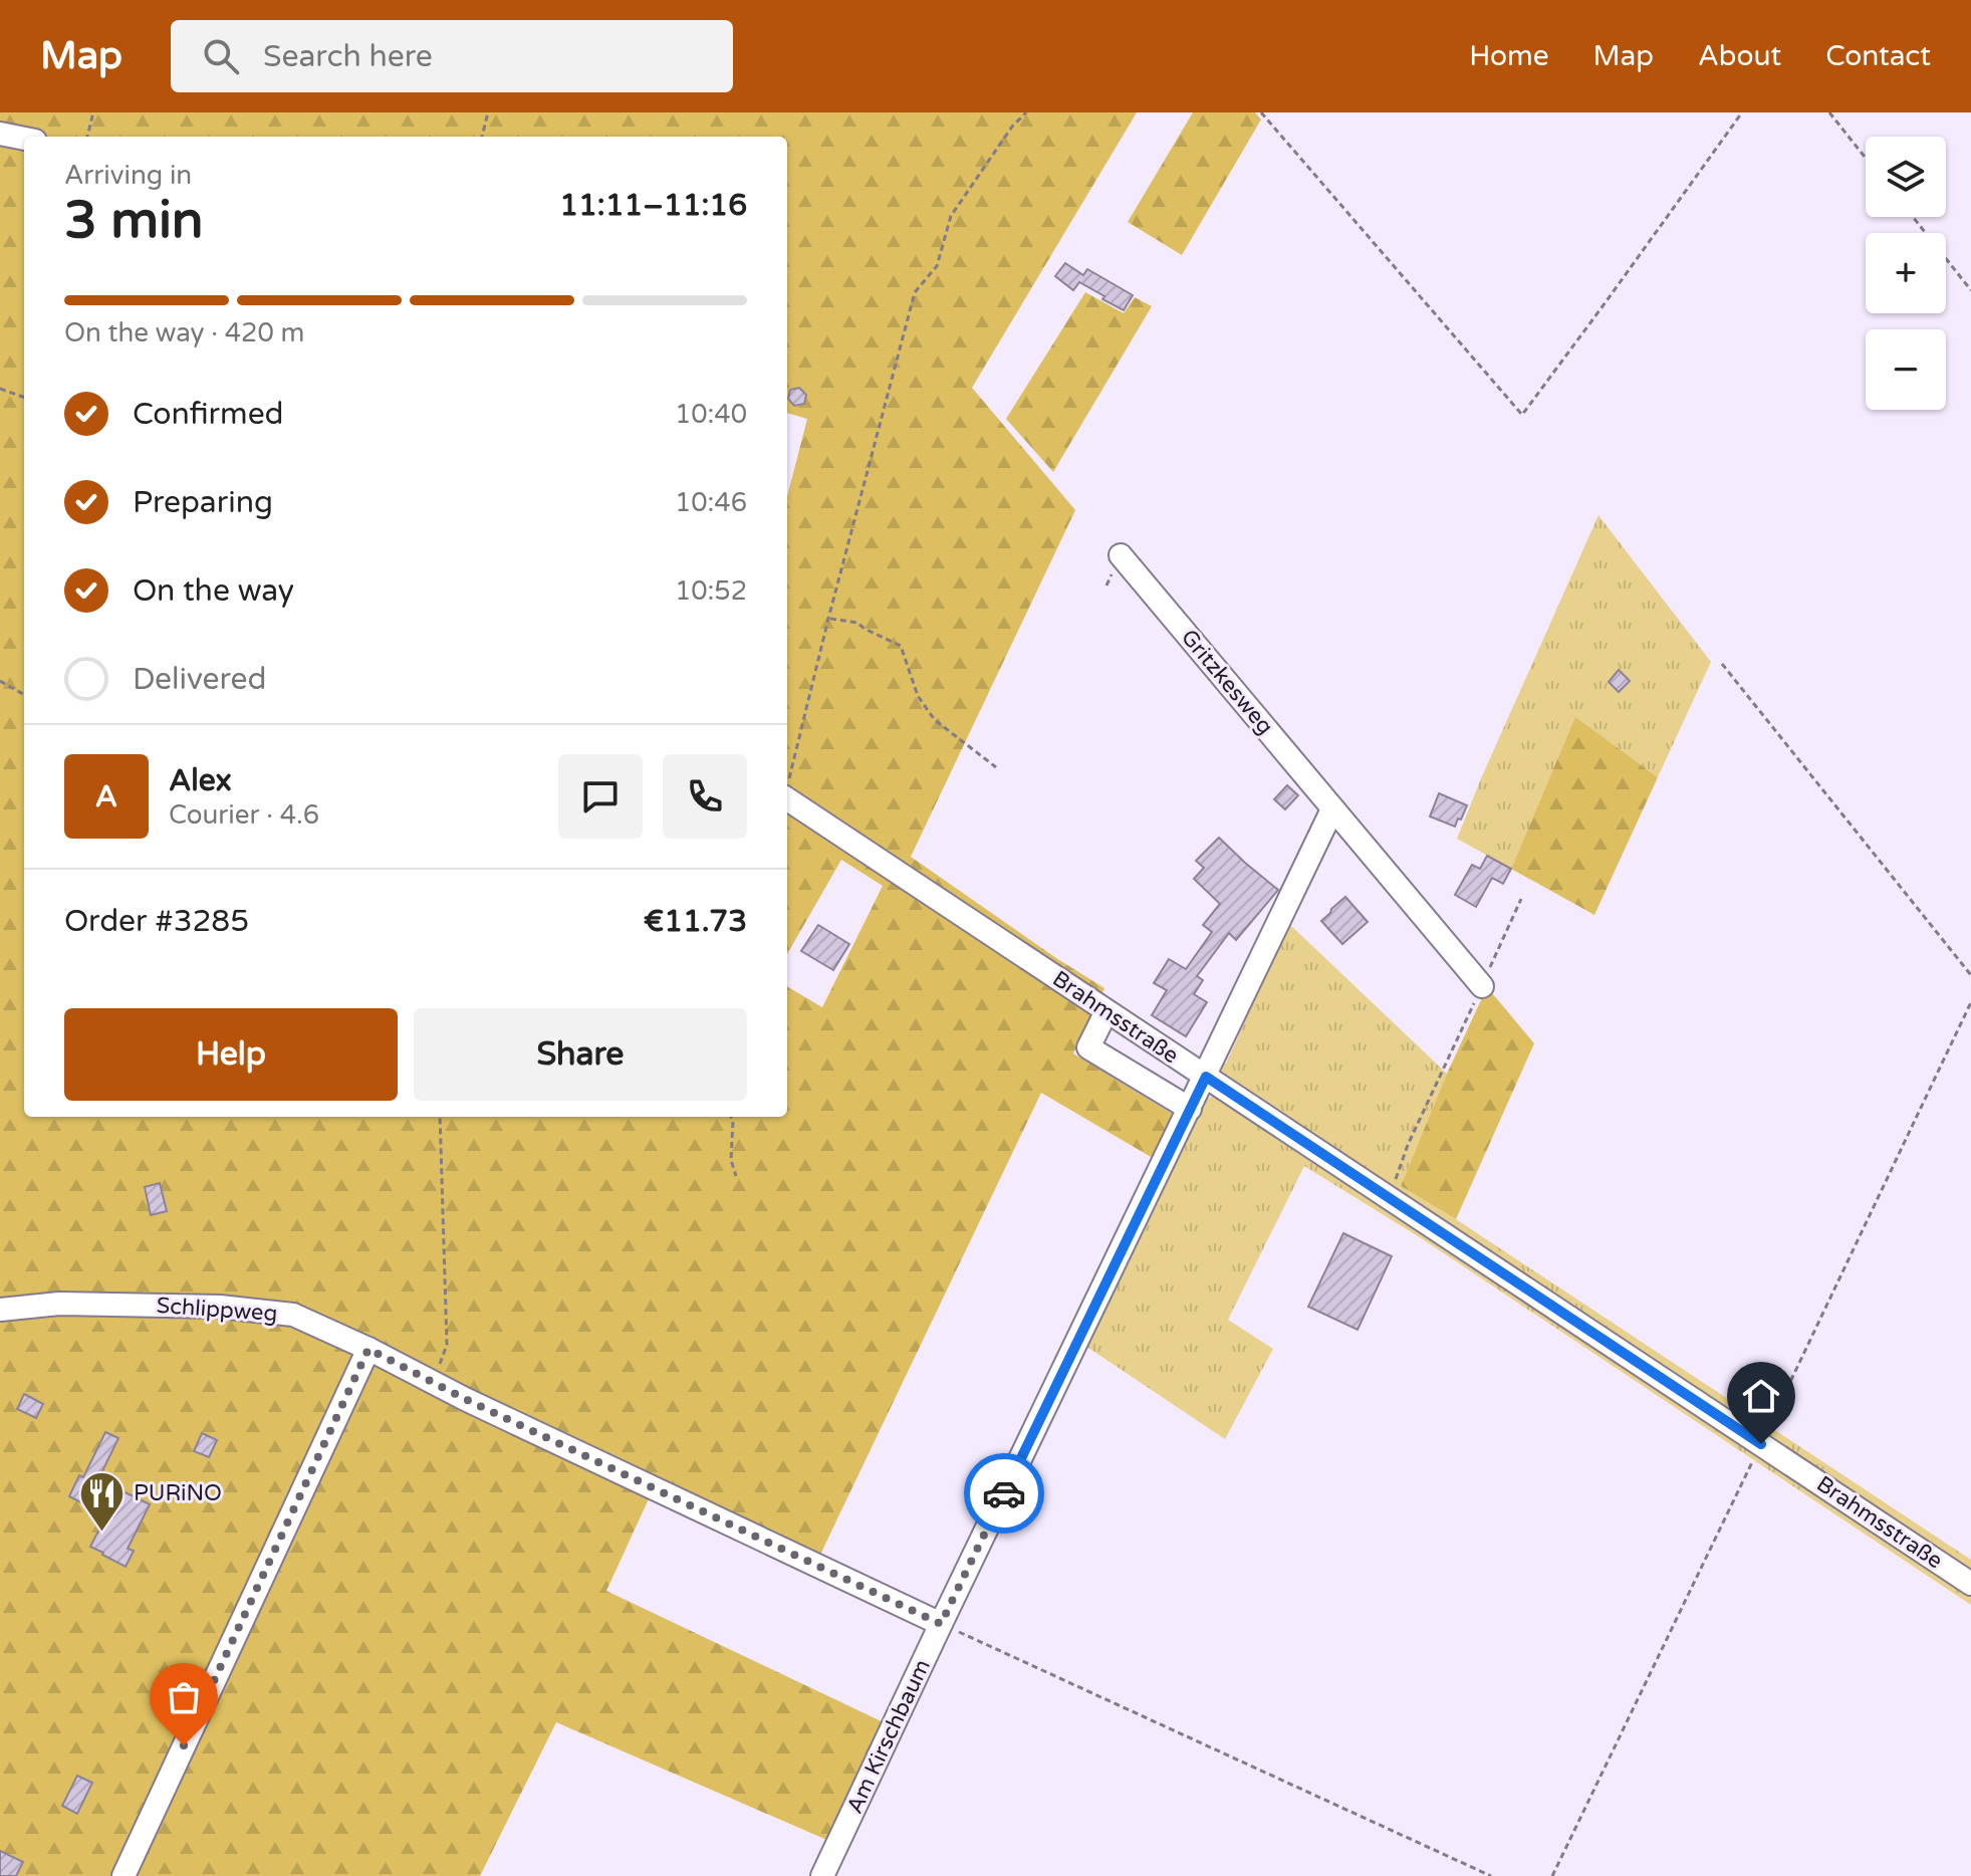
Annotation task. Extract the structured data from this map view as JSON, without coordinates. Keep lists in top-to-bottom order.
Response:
{
  "streets": {
    "street": [
      "Gritzkesweg",
      "Brahmsstraße",
      "Schlippweg",
      "Am Kirschbaum"
    ]
  },
  "crossings": [
    ["Brahmsstraße", "Am Kirschbaum"],
    ["Schlippweg", "Am Kirschbaum"]
  ],
  "places": {
    "restaurant": ["PURiNO"]
  },
  "page": {
    "header": "Map",
    "search": "Search here",
    "nav": [
      "Home",
      "Map",
      "About",
      "Contact"
    ],
    "map_buttons": ["+", "−"],
    "heading": ["3 min", "Arriving in", "11:11–11:16"],
    "panel": [
      "Alex",
      "Courier · 4.6",
      "Order #3285",
      "€11.73"
    ],
    "bar": "On the way · 420 m",
    "list": [
      ["Confirmed", "10:40"],
      ["Preparing", "10:46"],
      ["On the way", "10:52"],
      "Delivered"
    ],
    "round": "A",
    "buttons": ["Help", "Share"]
  }
}
